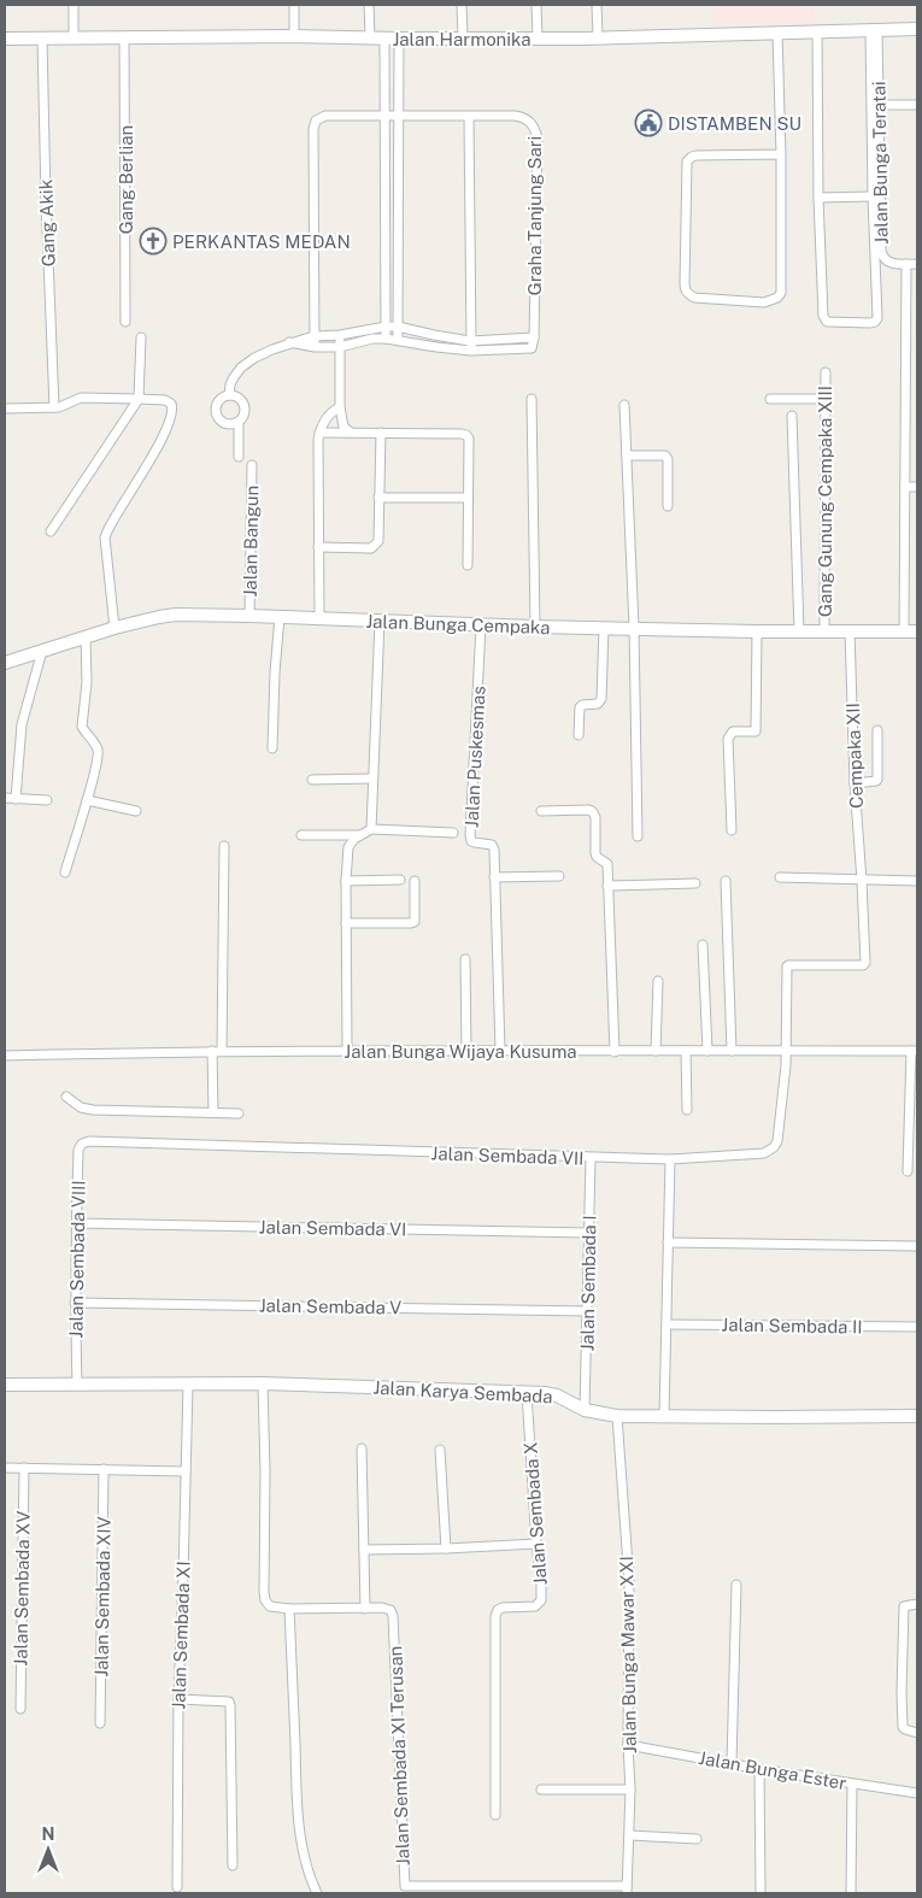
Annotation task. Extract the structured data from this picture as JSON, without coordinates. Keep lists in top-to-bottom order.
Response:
{
  "streets": {
    "street": [
      "Jalan Harmonika",
      "Jalan Bunga Teratai",
      "Gang Berlian",
      "Graha Tanjung Sari",
      "Gang Akik",
      "Gang Gunung Cempaka XIII",
      "Jalan Bangun",
      "Jalan Bunga Cempaka",
      "Cempaka XII",
      "Jalan Puskesmas",
      "Jalan Bunga Wijaya Kusuma",
      "Jalan Sembada VII",
      "Jalan Sembada VI",
      "Jalan Sembada VIII",
      "Jalan Sembada I",
      "Jalan Sembada V",
      "Jalan Sembada II",
      "Jalan Karya Sembada",
      "Jalan Sembada X",
      "Jalan Sembada XV",
      "Jalan Sembada XIV",
      "Jalan Sembada XI",
      "Jalan Bunga Mawar XXI",
      "Jalan Sembada XI Terusan",
      "Jalan Bunga Ester"
    ]
  },
  "crossings": [
    ["Jalan Harmonika", "Jalan Bunga Teratai"],
    ["Jalan Harmonika", "Gang Berlian"],
    ["Jalan Harmonika", "Gang Akik"],
    ["Gang Gunung Cempaka XIII", "Jalan Bunga Cempaka"],
    ["Jalan Bangun", "Jalan Bunga Cempaka"],
    ["Jalan Bunga Cempaka", "Cempaka XII"],
    ["Jalan Bunga Cempaka", "Jalan Puskesmas"],
    ["Cempaka XII", "Jalan Bunga Wijaya Kusuma"],
    ["Cempaka XII", "Jalan Sembada VII"],
    ["Jalan Puskesmas", "Jalan Bunga Wijaya Kusuma"],
    ["Jalan Bunga Wijaya Kusuma", "Jalan Sembada VII"],
    ["Jalan Sembada VII", "Jalan Sembada VIII"],
    ["Jalan Sembada VII", "Jalan Sembada I"],
    ["Jalan Sembada VI", "Jalan Sembada VIII"],
    ["Jalan Sembada VI", "Jalan Sembada I"],
    ["Jalan Sembada VIII", "Jalan Sembada V"],
    ["Jalan Sembada VIII", "Jalan Karya Sembada"],
    ["Jalan Sembada I", "Jalan Sembada V"],
    ["Jalan Sembada I", "Jalan Karya Sembada"],
    ["Jalan Karya Sembada", "Jalan Sembada X"],
    ["Jalan Karya Sembada", "Jalan Sembada XI"],
    ["Jalan Karya Sembada", "Jalan Bunga Mawar XXI"],
    ["Jalan Bunga Mawar XXI", "Jalan Sembada XI Terusan"],
    ["Jalan Bunga Mawar XXI", "Jalan Bunga Ester"]
  ],
  "places": {
    "public building": ["DISTAMBEN SU"],
    "church": ["PERKANTAS MEDAN"]
  },
  "north": "top"
}
